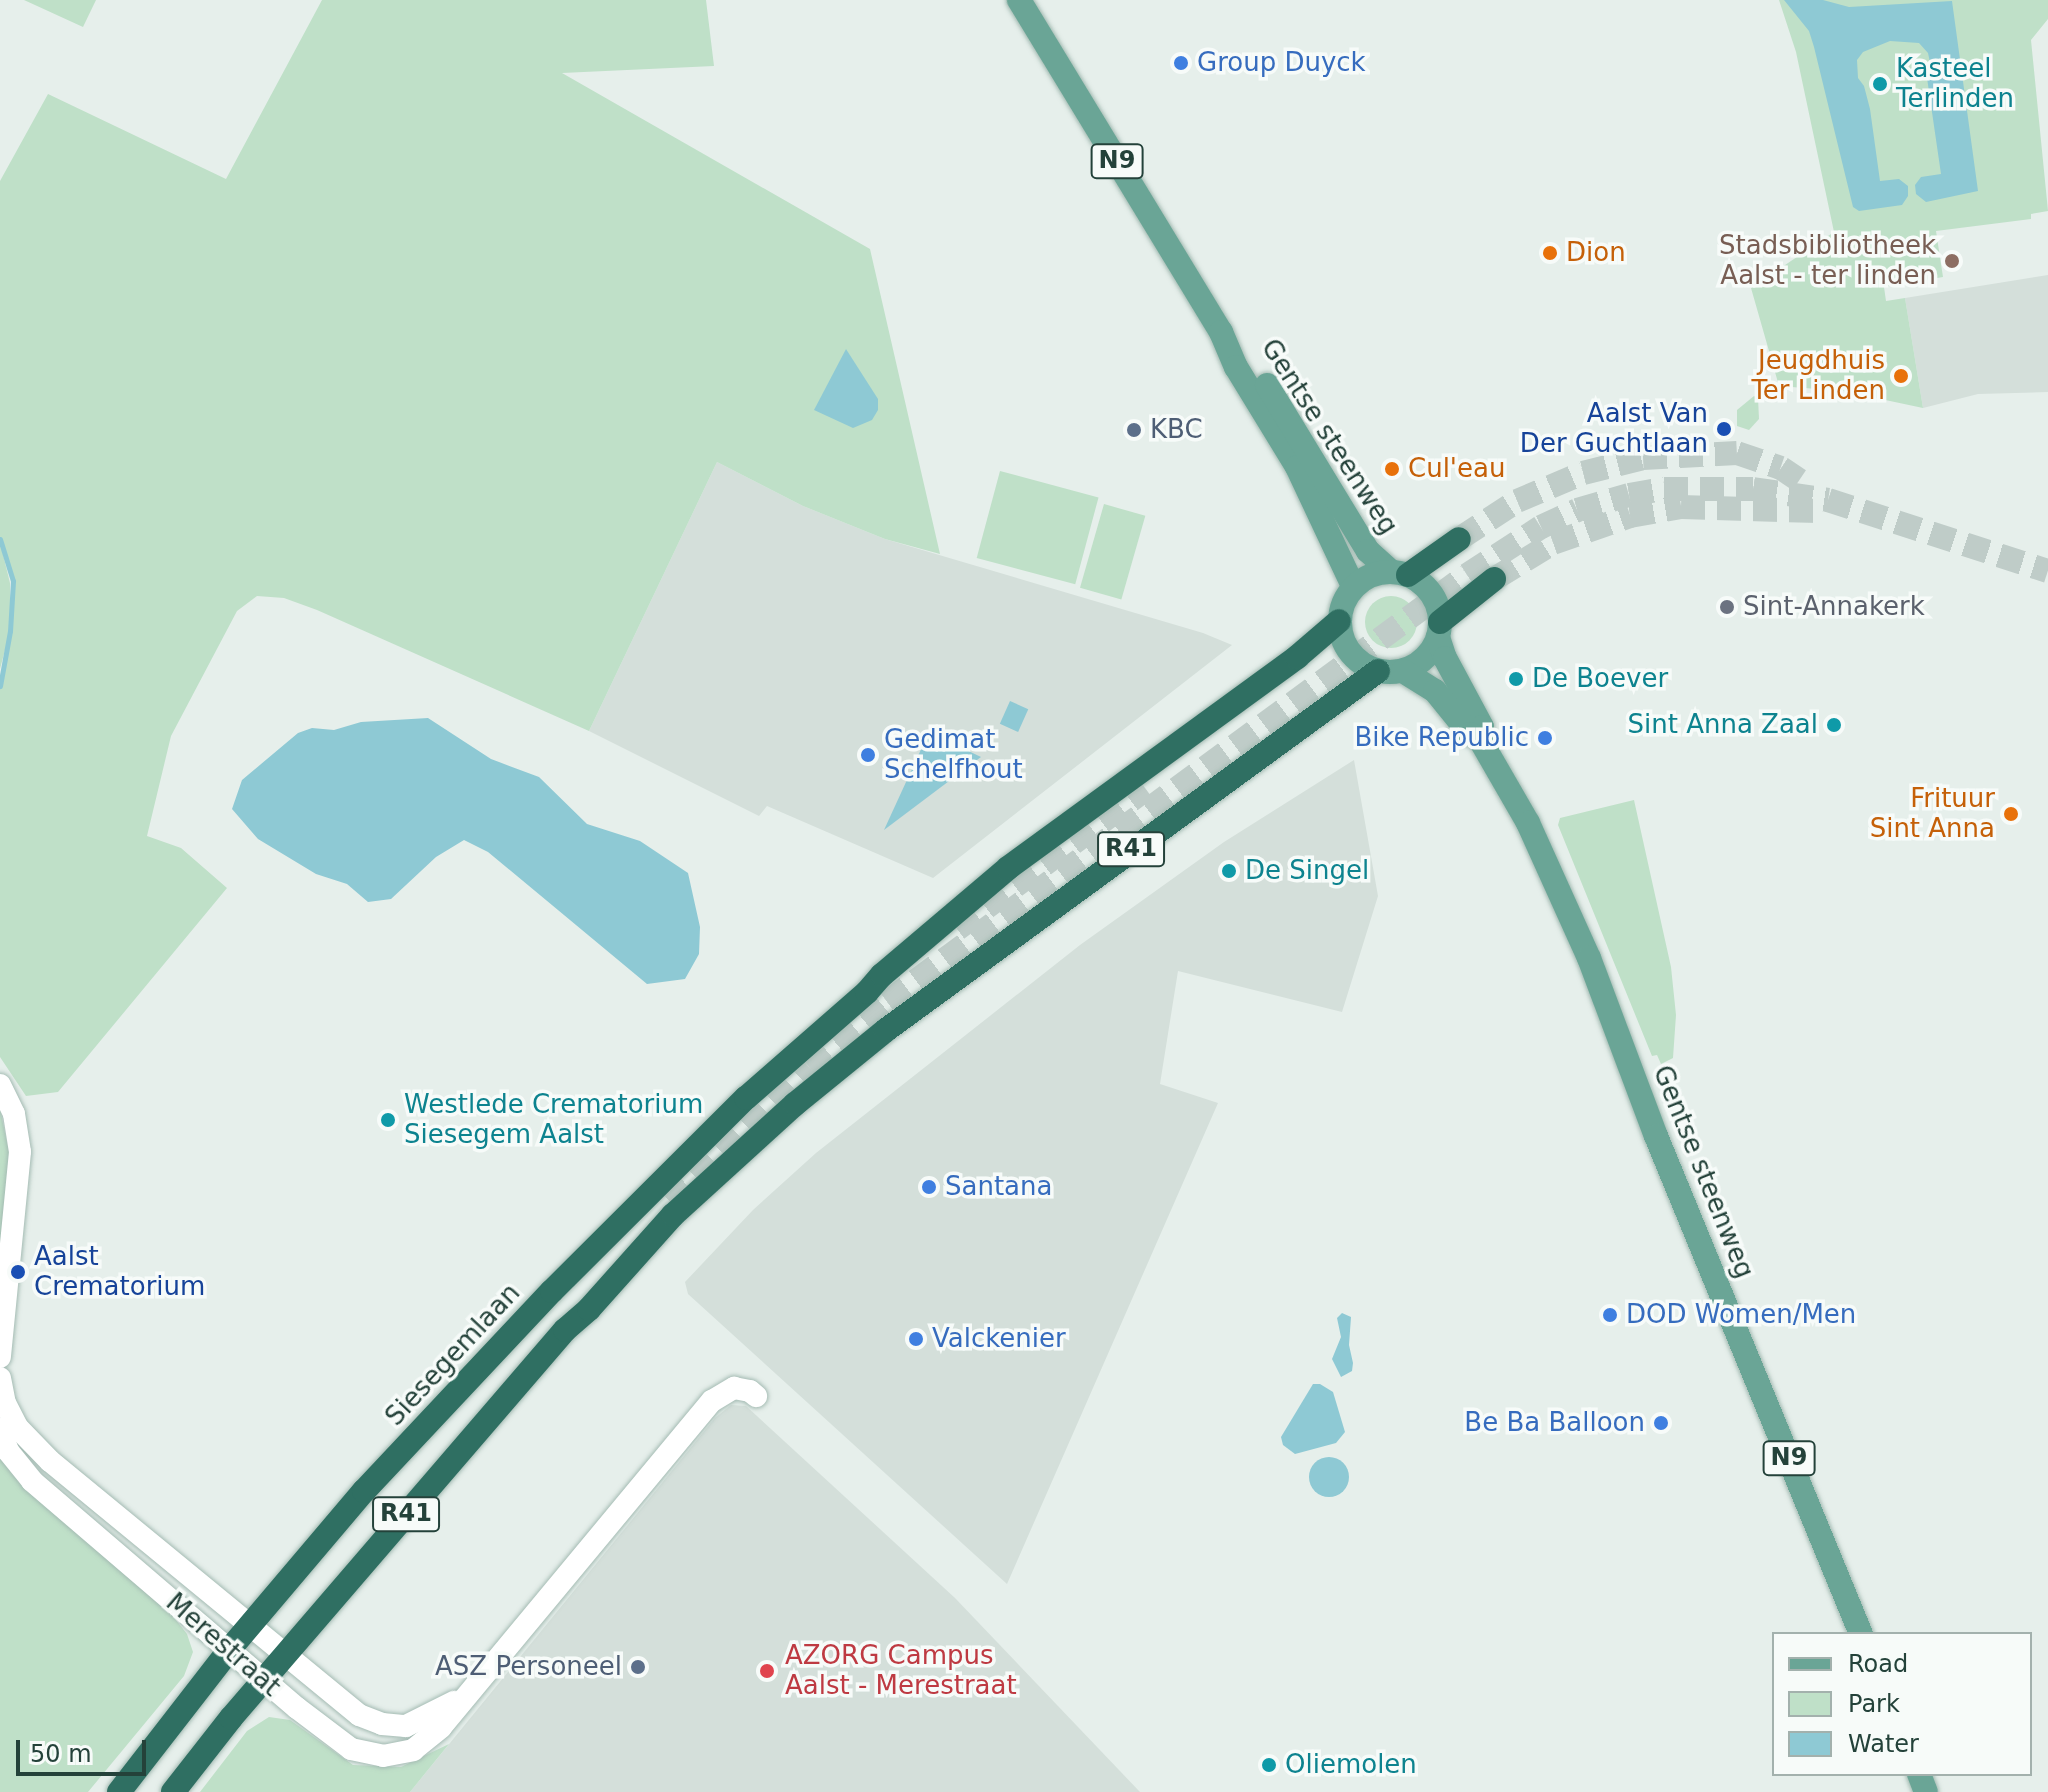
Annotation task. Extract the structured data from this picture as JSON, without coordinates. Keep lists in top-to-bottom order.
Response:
{
  "streets": {
    "highway": ["R41", "Siesegemlaan"],
    "main road": ["N9", "Gentse steenweg"],
    "street": ["Merestraat"]
  },
  "crossings": [
    ["N9", "Gentse steenweg"],
    ["N9", "R41"],
    ["N9", "Siesegemlaan"],
    ["Gentse steenweg", "R41"],
    ["Gentse steenweg", "Siesegemlaan"],
    ["R41", "Siesegemlaan"],
    ["R41", "Merestraat"],
    ["Siesegemlaan", "Merestraat"]
  ],
  "places": [
    "Group Duyck",
    "Kasteel Terlinden",
    "Dion",
    "Stadsbibliotheek Aalst - ter linden",
    "Jeugdhuis Ter Linden",
    "Aalst Van Der Guchtlaan",
    "KBC",
    "Cul'eau",
    "Sint-Annakerk",
    "De Boever",
    "Sint Anna Zaal",
    "Bike Republic",
    "Gedimat Schelfhout",
    "Frituur Sint Anna",
    "De Singel",
    "Westlede Crematorium Siesegem Aalst",
    "Santana",
    "Aalst Crematorium",
    "DOD Women/Men",
    "Valckenier",
    "Be Ba Balloon",
    "ASZ Personeel",
    "AZORG Campus Aalst - Merestraat",
    "Oliemolen"
  ],
  "legend": ["Road", "Park", "Water"],
  "scale_bar": "50 m"
}
